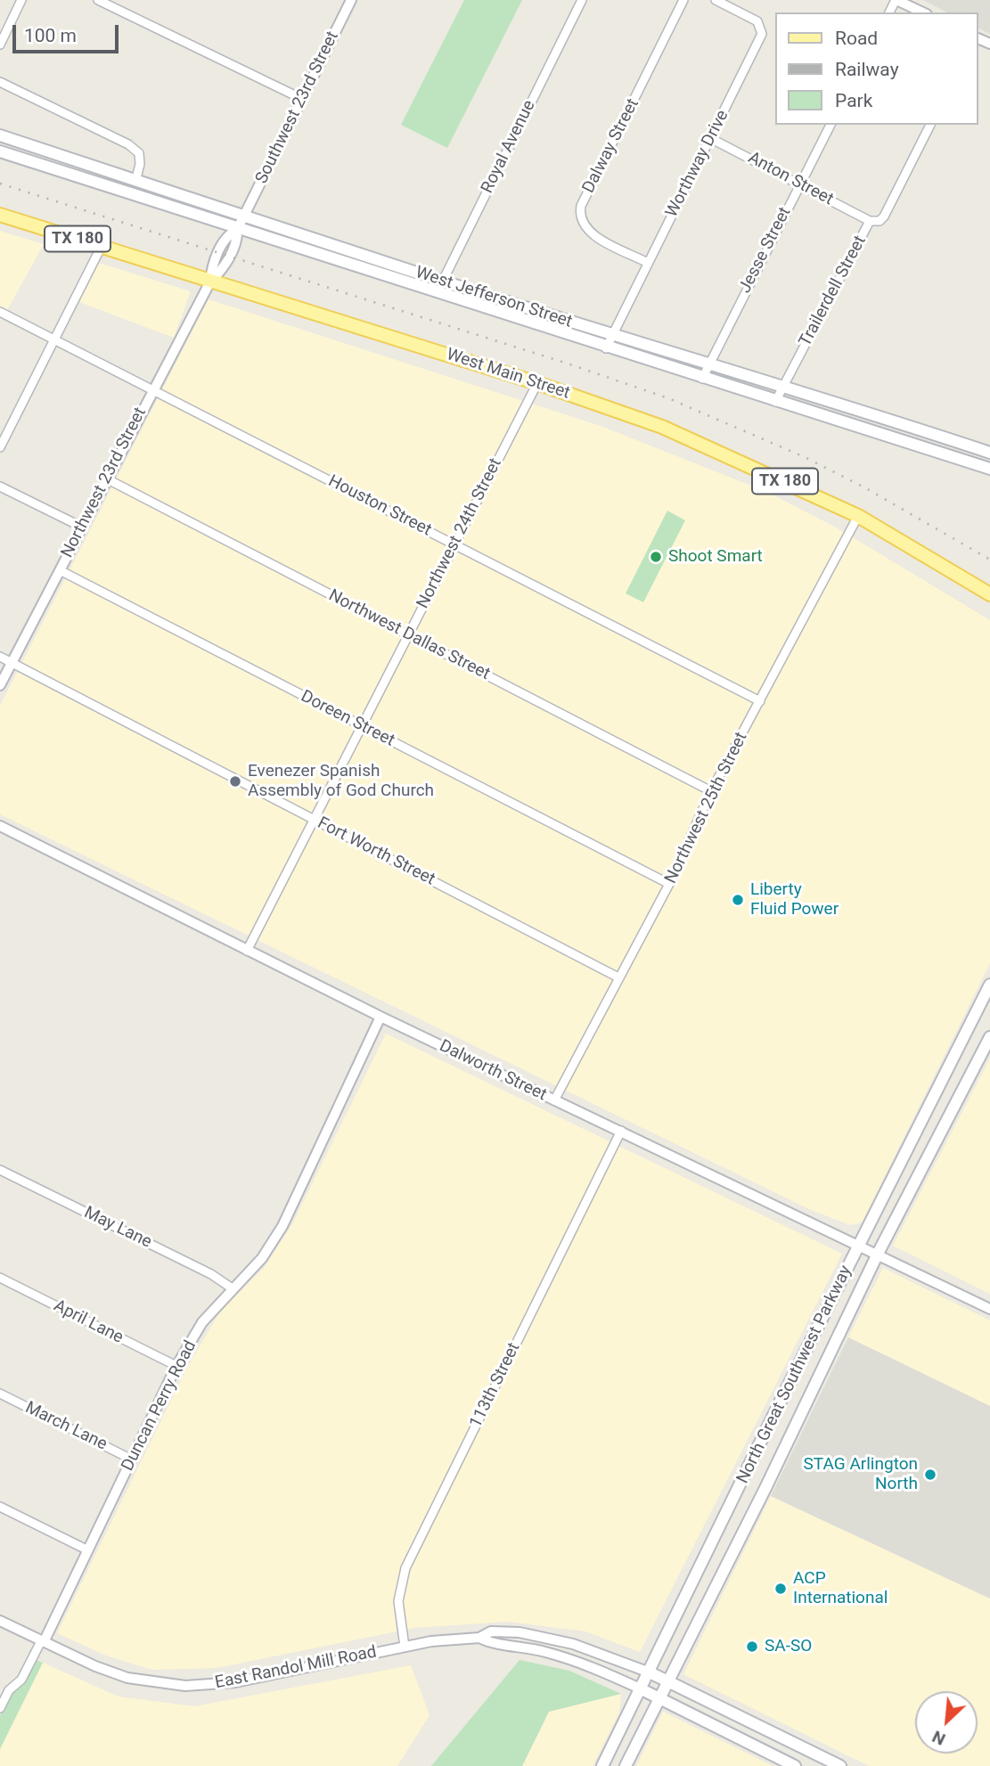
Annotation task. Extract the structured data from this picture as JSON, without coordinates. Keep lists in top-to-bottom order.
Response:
{
  "streets": {
    "main road": [
      "TX 180",
      "West Jefferson Street",
      "West Main Street",
      "North Great Southwest Parkway",
      "East Randol Mill Road"
    ],
    "street": [
      "Southwest 23rd Street",
      "Dalway Street",
      "Royal Avenue",
      "Worthway Drive",
      "Anton Street",
      "Jesse Street",
      "Trailerdell Street",
      "Northwest 23rd Street",
      "Houston Street",
      "Northwest 24th Street",
      "Northwest Dallas Street",
      "Doreen Street",
      "Northwest 25th Street",
      "Fort Worth Street",
      "Dalworth Street",
      "May Lane",
      "April Lane",
      "113th Street",
      "Duncan Perry Road",
      "March Lane"
    ]
  },
  "crossings": [
    ["Southwest 23rd Street", "West Jefferson Street"],
    ["Southwest 23rd Street", "Northwest 23rd Street"],
    ["Dalway Street", "Worthway Drive"],
    ["Royal Avenue", "West Jefferson Street"],
    ["Worthway Drive", "Anton Street"],
    ["Worthway Drive", "West Jefferson Street"],
    ["Anton Street", "Jesse Street"],
    ["Anton Street", "Trailerdell Street"],
    ["Jesse Street", "West Jefferson Street"],
    ["Trailerdell Street", "West Jefferson Street"],
    ["West Jefferson Street", "Northwest 23rd Street"],
    ["West Main Street", "Northwest 23rd Street"],
    ["West Main Street", "Northwest 24th Street"],
    ["West Main Street", "Northwest 25th Street"],
    ["Northwest 23rd Street", "Houston Street"],
    ["Northwest 23rd Street", "Northwest Dallas Street"],
    ["Northwest 23rd Street", "Doreen Street"],
    ["Northwest 23rd Street", "Fort Worth Street"],
    ["Houston Street", "Northwest 24th Street"],
    ["Houston Street", "Northwest 25th Street"],
    ["Northwest 24th Street", "Northwest Dallas Street"],
    ["Northwest 24th Street", "Doreen Street"],
    ["Northwest 24th Street", "Fort Worth Street"],
    ["Northwest 24th Street", "Dalworth Street"],
    ["Northwest Dallas Street", "Northwest 25th Street"],
    ["Doreen Street", "Northwest 25th Street"],
    ["Northwest 25th Street", "Fort Worth Street"],
    ["Northwest 25th Street", "Dalworth Street"],
    ["Dalworth Street", "North Great Southwest Parkway"],
    ["Dalworth Street", "113th Street"],
    ["Dalworth Street", "Duncan Perry Road"],
    ["May Lane", "Duncan Perry Road"],
    ["April Lane", "Duncan Perry Road"],
    ["North Great Southwest Parkway", "East Randol Mill Road"],
    ["113th Street", "East Randol Mill Road"],
    ["Duncan Perry Road", "March Lane"],
    ["Duncan Perry Road", "East Randol Mill Road"]
  ],
  "places": [
    "Shoot Smart",
    "Evenezer Spanish Assembly of God Church",
    "Liberty Fluid Power",
    "STAG Arlington North",
    "ACP International",
    "SA-SO"
  ],
  "legend": ["Road", "Railway", "Park"],
  "scale_bar": "100 m",
  "north": "bottom left"
}
